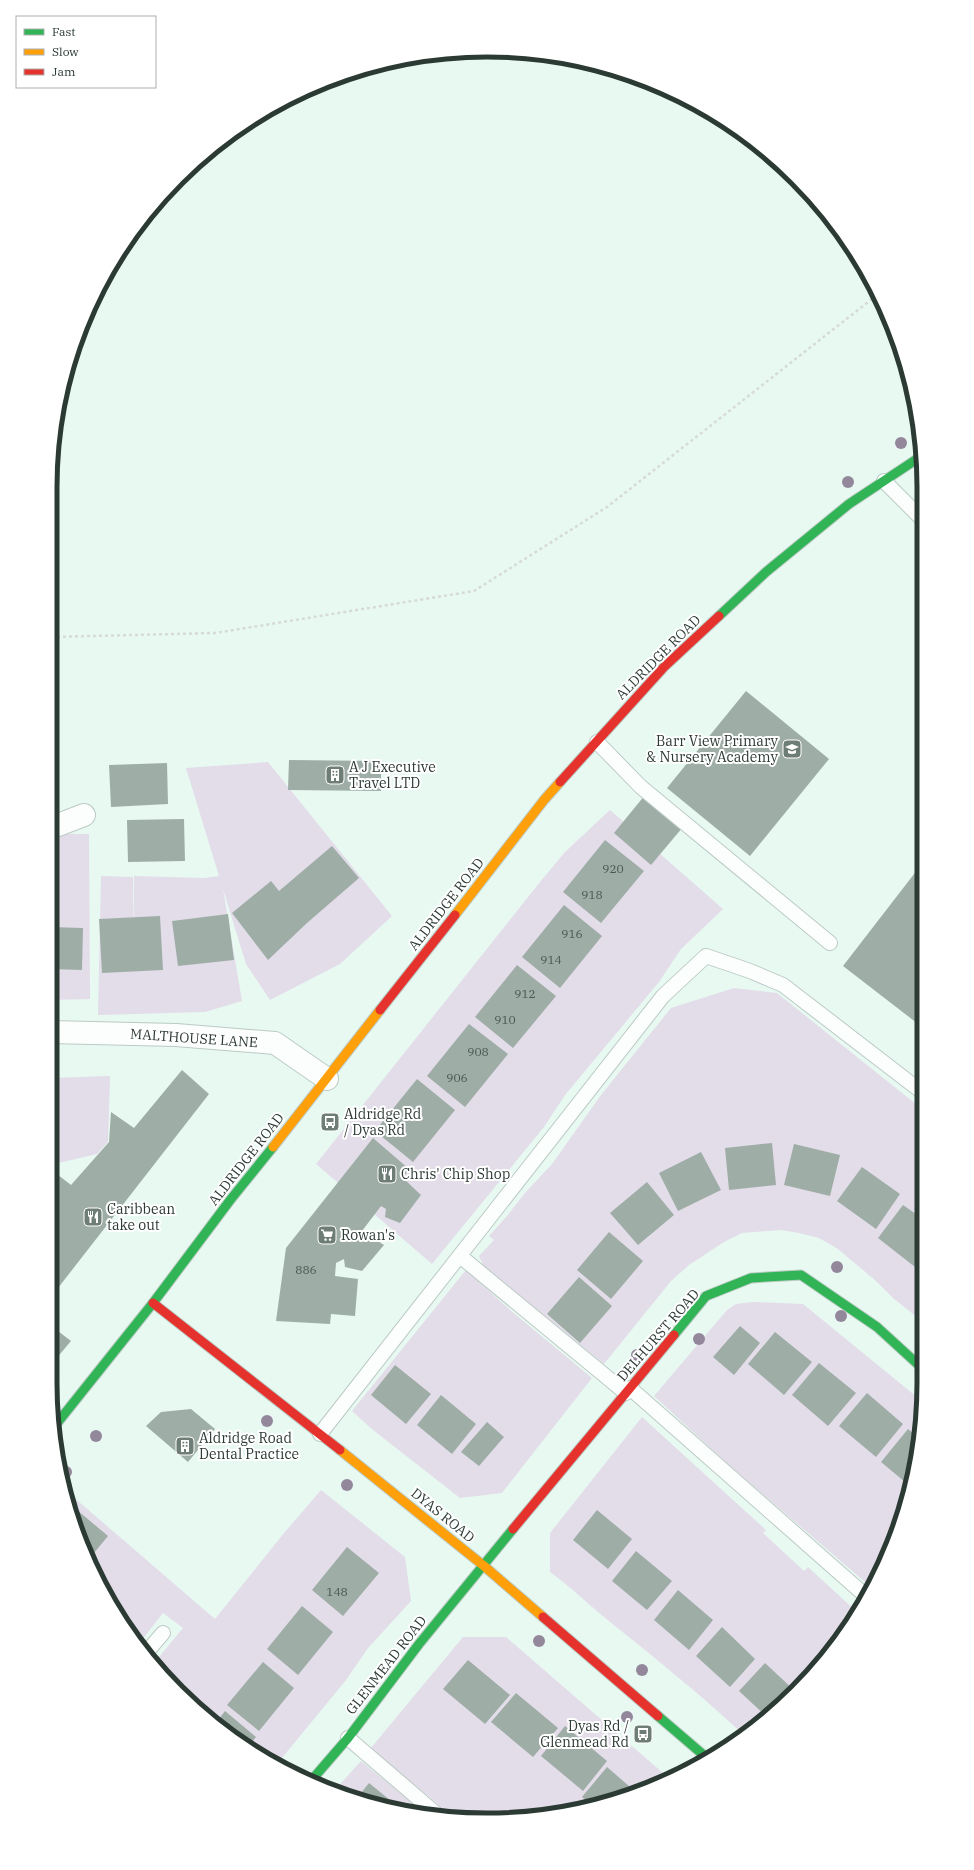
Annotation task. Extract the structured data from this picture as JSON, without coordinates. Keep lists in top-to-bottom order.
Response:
{
  "streets": {
    "street": [
      "ALDRIDGE ROAD",
      "MALTHOUSE LANE",
      "DELHURST ROAD",
      "DYAS ROAD",
      "GLENMEAD ROAD"
    ]
  },
  "crossings": [
    ["ALDRIDGE ROAD", "MALTHOUSE LANE"],
    ["ALDRIDGE ROAD", "DYAS ROAD"],
    ["DELHURST ROAD", "DYAS ROAD"],
    ["DELHURST ROAD", "GLENMEAD ROAD"],
    ["DYAS ROAD", "GLENMEAD ROAD"]
  ],
  "places": {
    "school or university": ["Barr View Primary & Nursery Academy"],
    "building": ["A J Executive Travel LTD", "Aldridge Road Dental Practice"],
    "bus stop": ["Aldridge Rd / Dyas Rd", "Dyas Rd / Glenmead Rd"],
    "restaurant": ["Chris' Chip Shop", "Caribbean take out"],
    "supermarket": ["Rowan's"]
  },
  "house_numbers": [
    "920",
    "918",
    "916",
    "914",
    "912",
    "910",
    "908",
    "906",
    "886",
    "148"
  ],
  "legend": ["Fast", "Slow", "Jam"]
}
